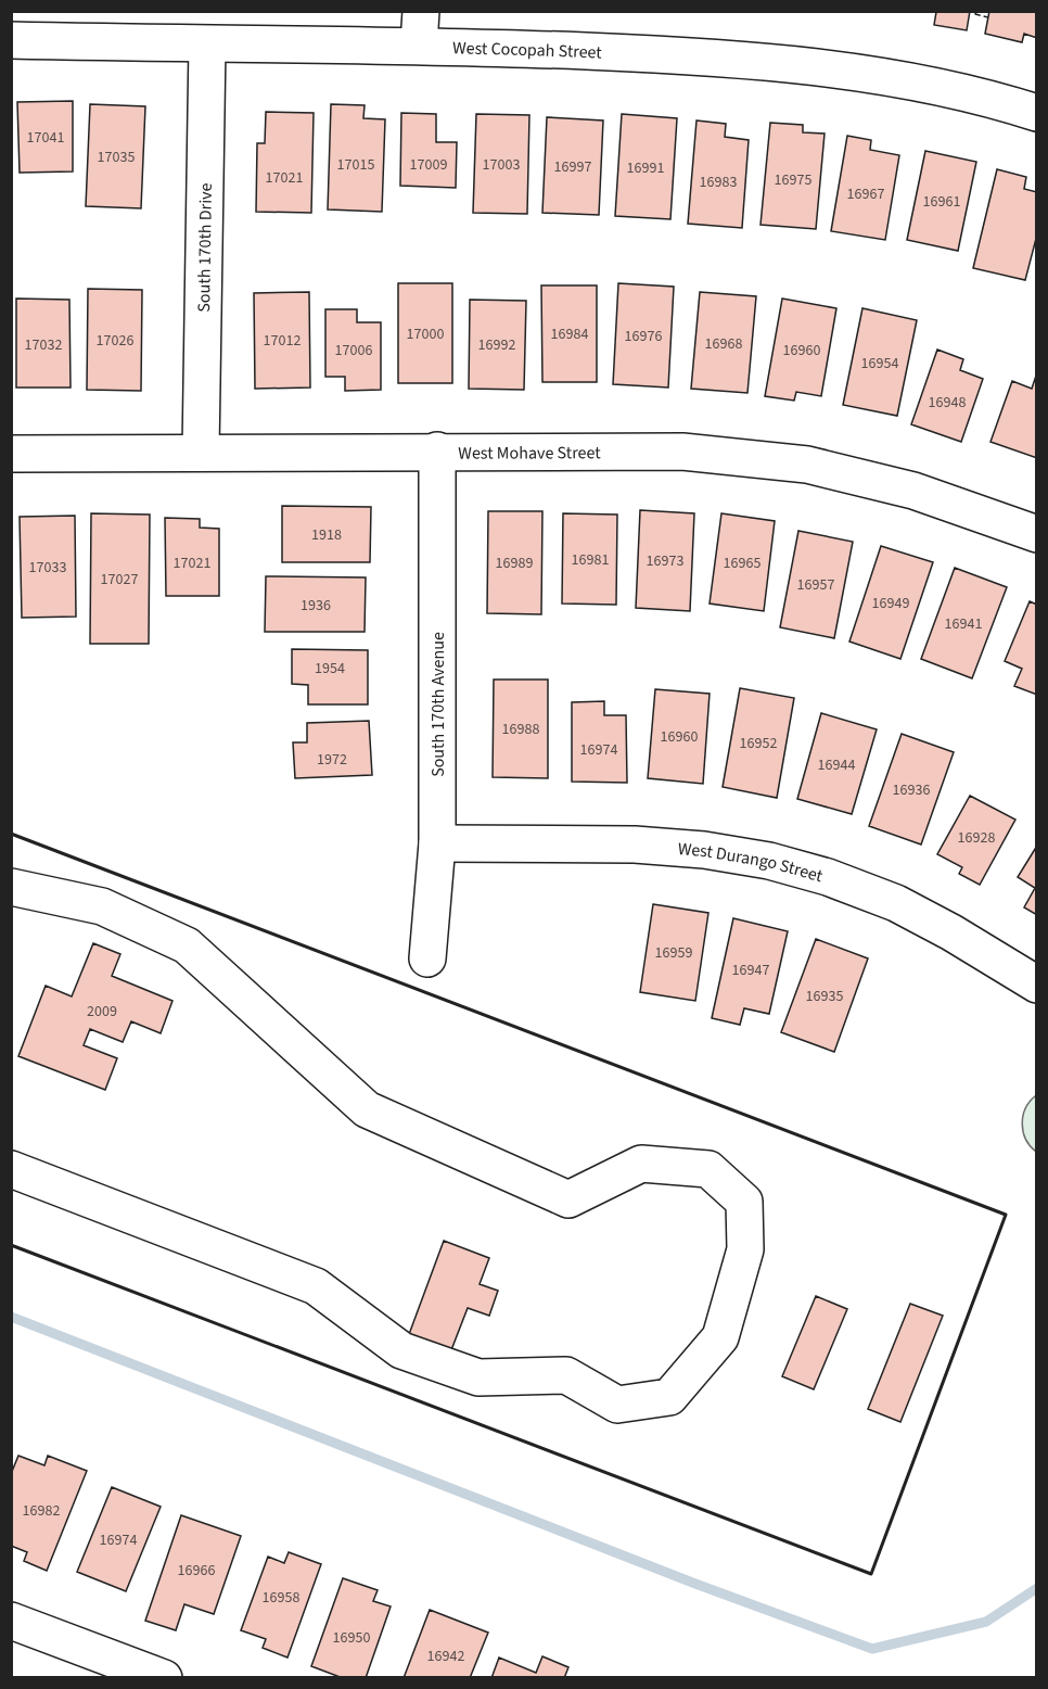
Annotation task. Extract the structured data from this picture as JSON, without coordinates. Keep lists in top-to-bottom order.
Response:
{
  "streets": {
    "street": [
      "West Cocopah Street",
      "South 170th Drive",
      "West Mohave Street",
      "South 170th Avenue",
      "West Durango Street"
    ]
  },
  "crossings": [
    ["West Cocopah Street", "South 170th Drive"],
    ["South 170th Drive", "West Mohave Street"],
    ["West Mohave Street", "South 170th Avenue"],
    ["South 170th Avenue", "West Durango Street"]
  ],
  "house_numbers": [
    "17041",
    "17035",
    "17015",
    "17009",
    "17003",
    "16997",
    "16991",
    "17021",
    "16975",
    "16983",
    "16967",
    "16961",
    "17000",
    "16984",
    "16976",
    "17026",
    "17012",
    "16968",
    "17032",
    "16992",
    "17006",
    "16960",
    "16954",
    "16948",
    "1918",
    "16981",
    "16973",
    "17021",
    "16989",
    "16965",
    "17033",
    "17027",
    "16957",
    "16949",
    "1936",
    "16941",
    "1954",
    "16988",
    "16960",
    "16952",
    "16974",
    "1972",
    "16944",
    "16936",
    "16928",
    "16959",
    "16947",
    "16935",
    "2009",
    "16982",
    "16974",
    "16966",
    "16958",
    "16950",
    "16942"
  ]
}
